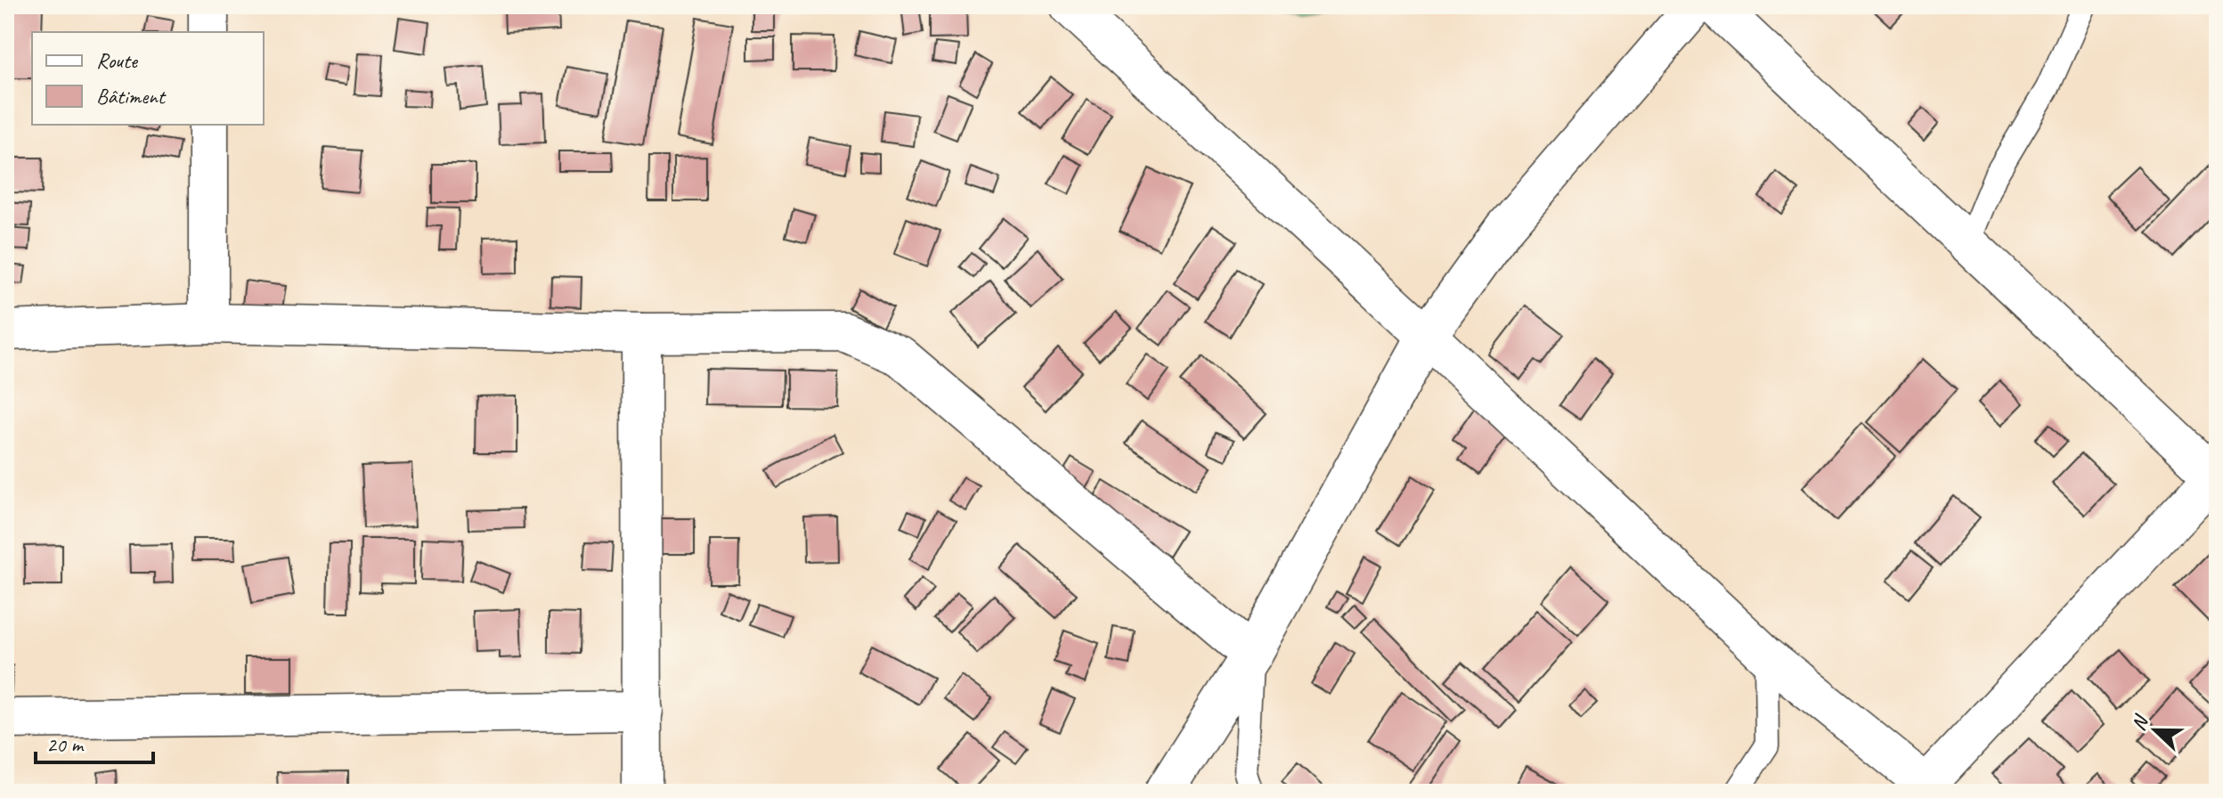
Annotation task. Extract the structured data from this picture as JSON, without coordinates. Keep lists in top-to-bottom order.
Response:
{
  "legend": ["Route", "Bâtiment"],
  "scale_bar": "20 m",
  "north": "left"
}
